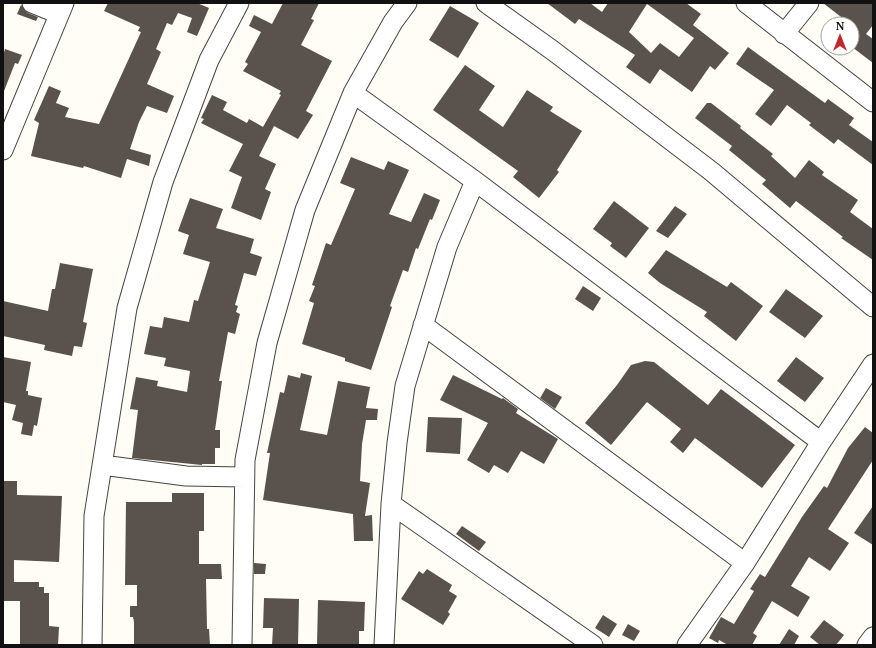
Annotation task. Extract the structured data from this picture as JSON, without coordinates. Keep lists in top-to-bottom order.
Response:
{
  "north": "top"
}
